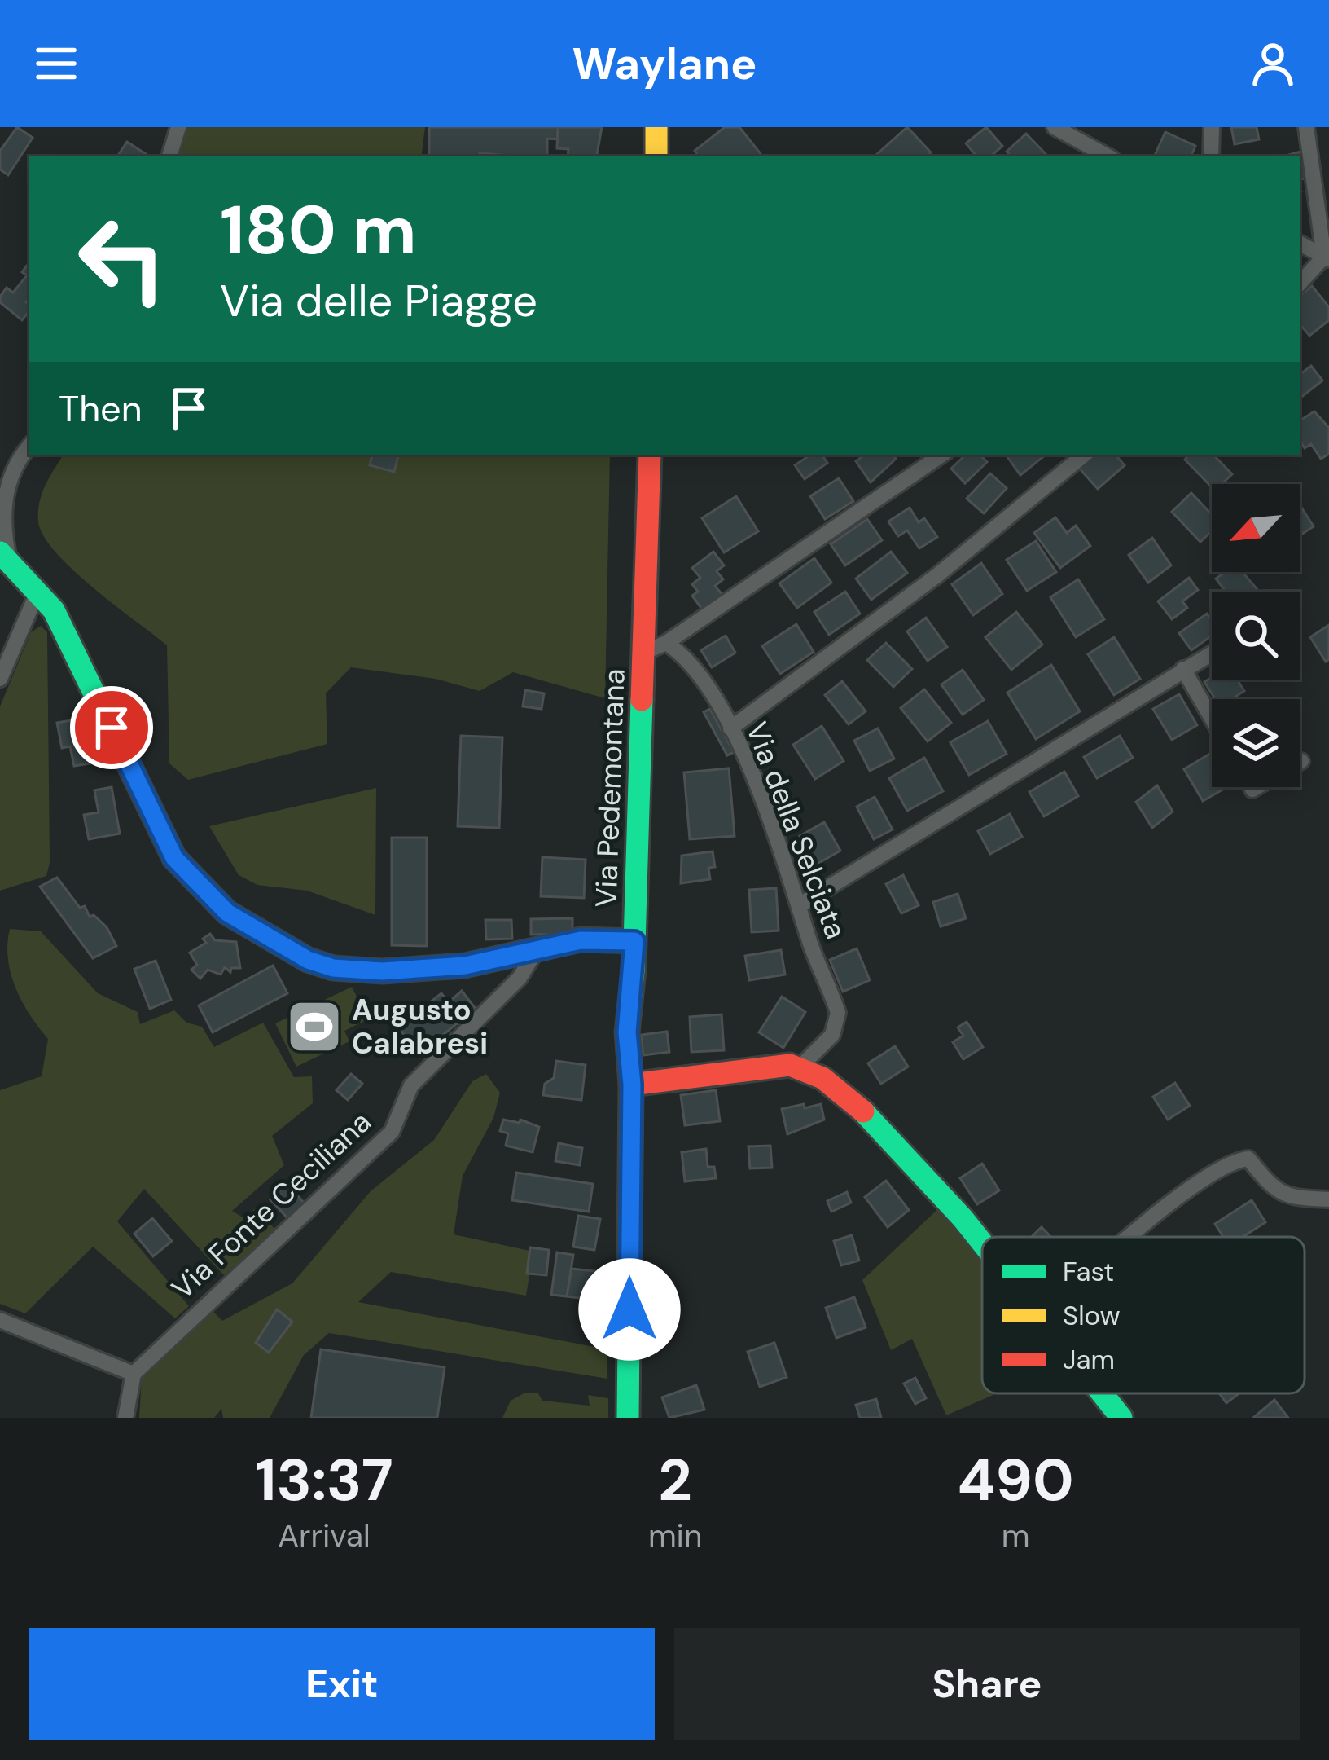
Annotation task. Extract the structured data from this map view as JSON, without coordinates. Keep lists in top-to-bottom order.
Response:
{
  "streets": {
    "street": ["Via Pedemontana", "Via della Selciata", "Via Fonte Ceciliana"]
  },
  "places": {
    "sports": ["Augusto Calabresi"]
  },
  "legend": ["Fast", "Slow", "Jam"],
  "north": "bottom left",
  "page": {
    "header": "Waylane",
    "turn": ["180 m", "Via delle Piagge"],
    "then": "Then",
    "eta": [
      "13:37",
      "Arrival",
      "2",
      "min",
      "490",
      "m"
    ],
    "buttons": ["Exit", "Share"]
  }
}
